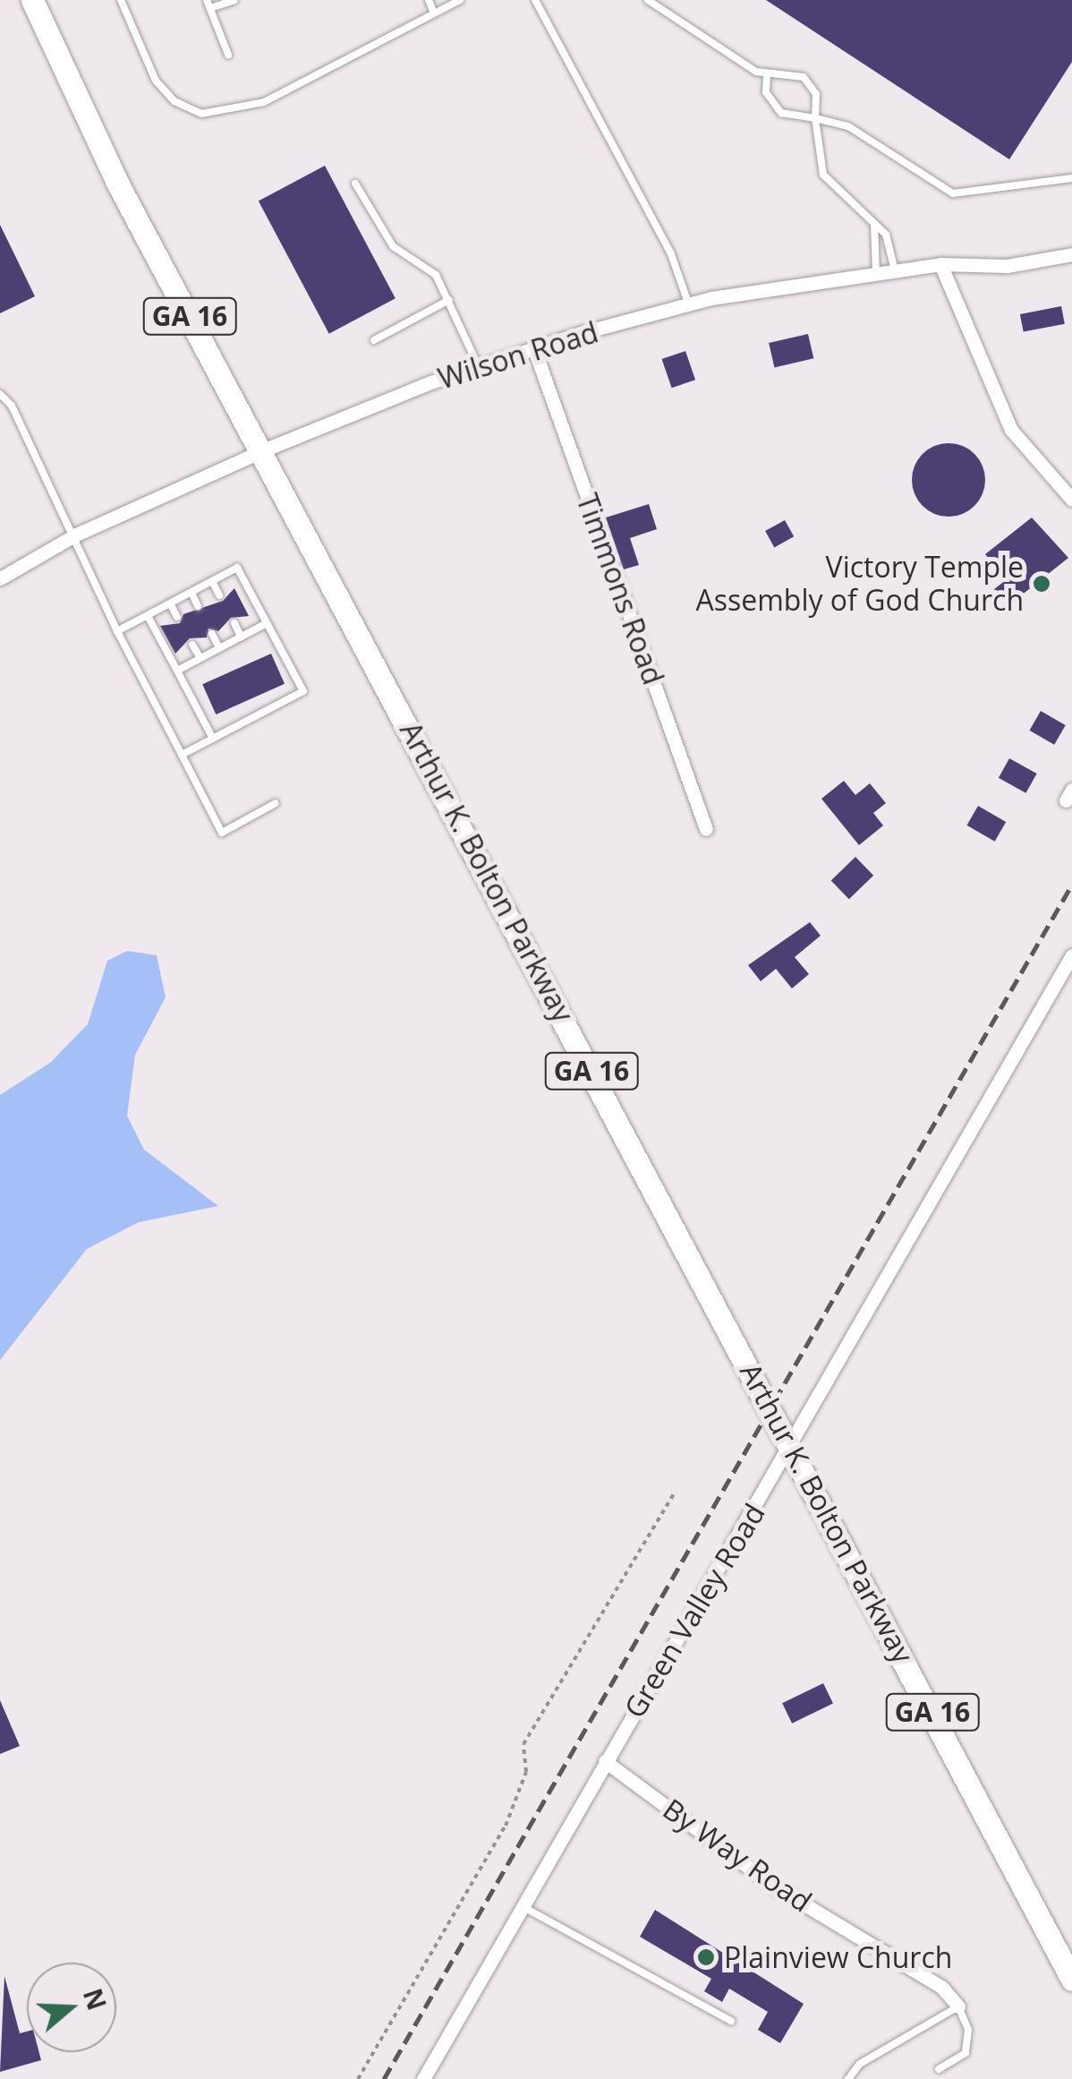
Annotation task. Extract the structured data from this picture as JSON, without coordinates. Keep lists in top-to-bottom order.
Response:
{
  "streets": {
    "main road": ["GA 16", "Arthur K. Bolton Parkway"],
    "street": [
      "Wilson Road",
      "Timmons Road",
      "Green Valley Road",
      "By Way Road"
    ]
  },
  "crossings": [
    ["Wilson Road", "Timmons Road"],
    ["Wilson Road", "Arthur K. Bolton Parkway"],
    ["Arthur K. Bolton Parkway", "Green Valley Road"],
    ["Green Valley Road", "By Way Road"]
  ],
  "places": ["Victory Temple Assembly of God Church", "Plainview Church"],
  "north": "right"
}
